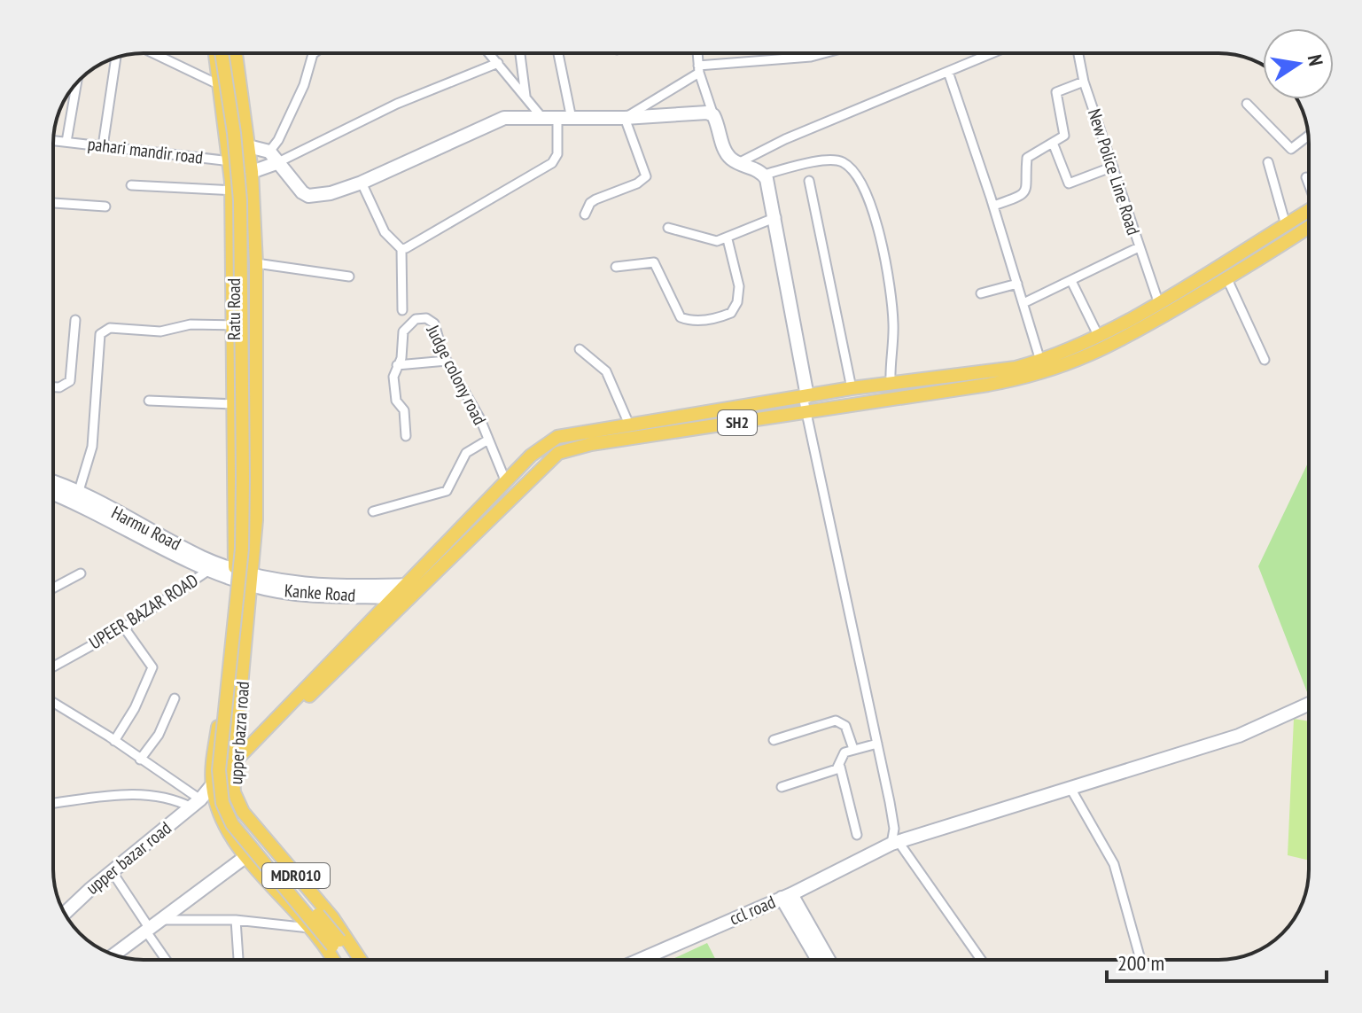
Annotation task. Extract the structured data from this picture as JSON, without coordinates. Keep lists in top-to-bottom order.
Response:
{
  "streets": {
    "main road": [
      "Ratu Road",
      "SH2",
      "upper bazra road",
      "upper bazar road",
      "MDR010"
    ],
    "street": [
      "pahari mandir road",
      "New Police Line Road",
      "Judge colony road",
      "Harmu Road",
      "Kanke Road",
      "UPEER BAZAR ROAD",
      "ccl road"
    ]
  },
  "crossings": [
    ["pahari mandir road", "Ratu Road"],
    ["New Police Line Road", "SH2"],
    ["Ratu Road", "Harmu Road"],
    ["Ratu Road", "Kanke Road"],
    ["Ratu Road", "upper bazra road"],
    ["Judge colony road", "SH2"],
    ["SH2", "Kanke Road"],
    ["SH2", "upper bazra road"],
    ["SH2", "upper bazar road"],
    ["Harmu Road", "Kanke Road"],
    ["Harmu Road", "UPEER BAZAR ROAD"],
    ["Harmu Road", "upper bazra road"],
    ["Kanke Road", "upper bazra road"],
    ["upper bazra road", "upper bazar road"],
    ["upper bazra road", "MDR010"]
  ],
  "scale_bar": "200 m",
  "north": "right"
}
